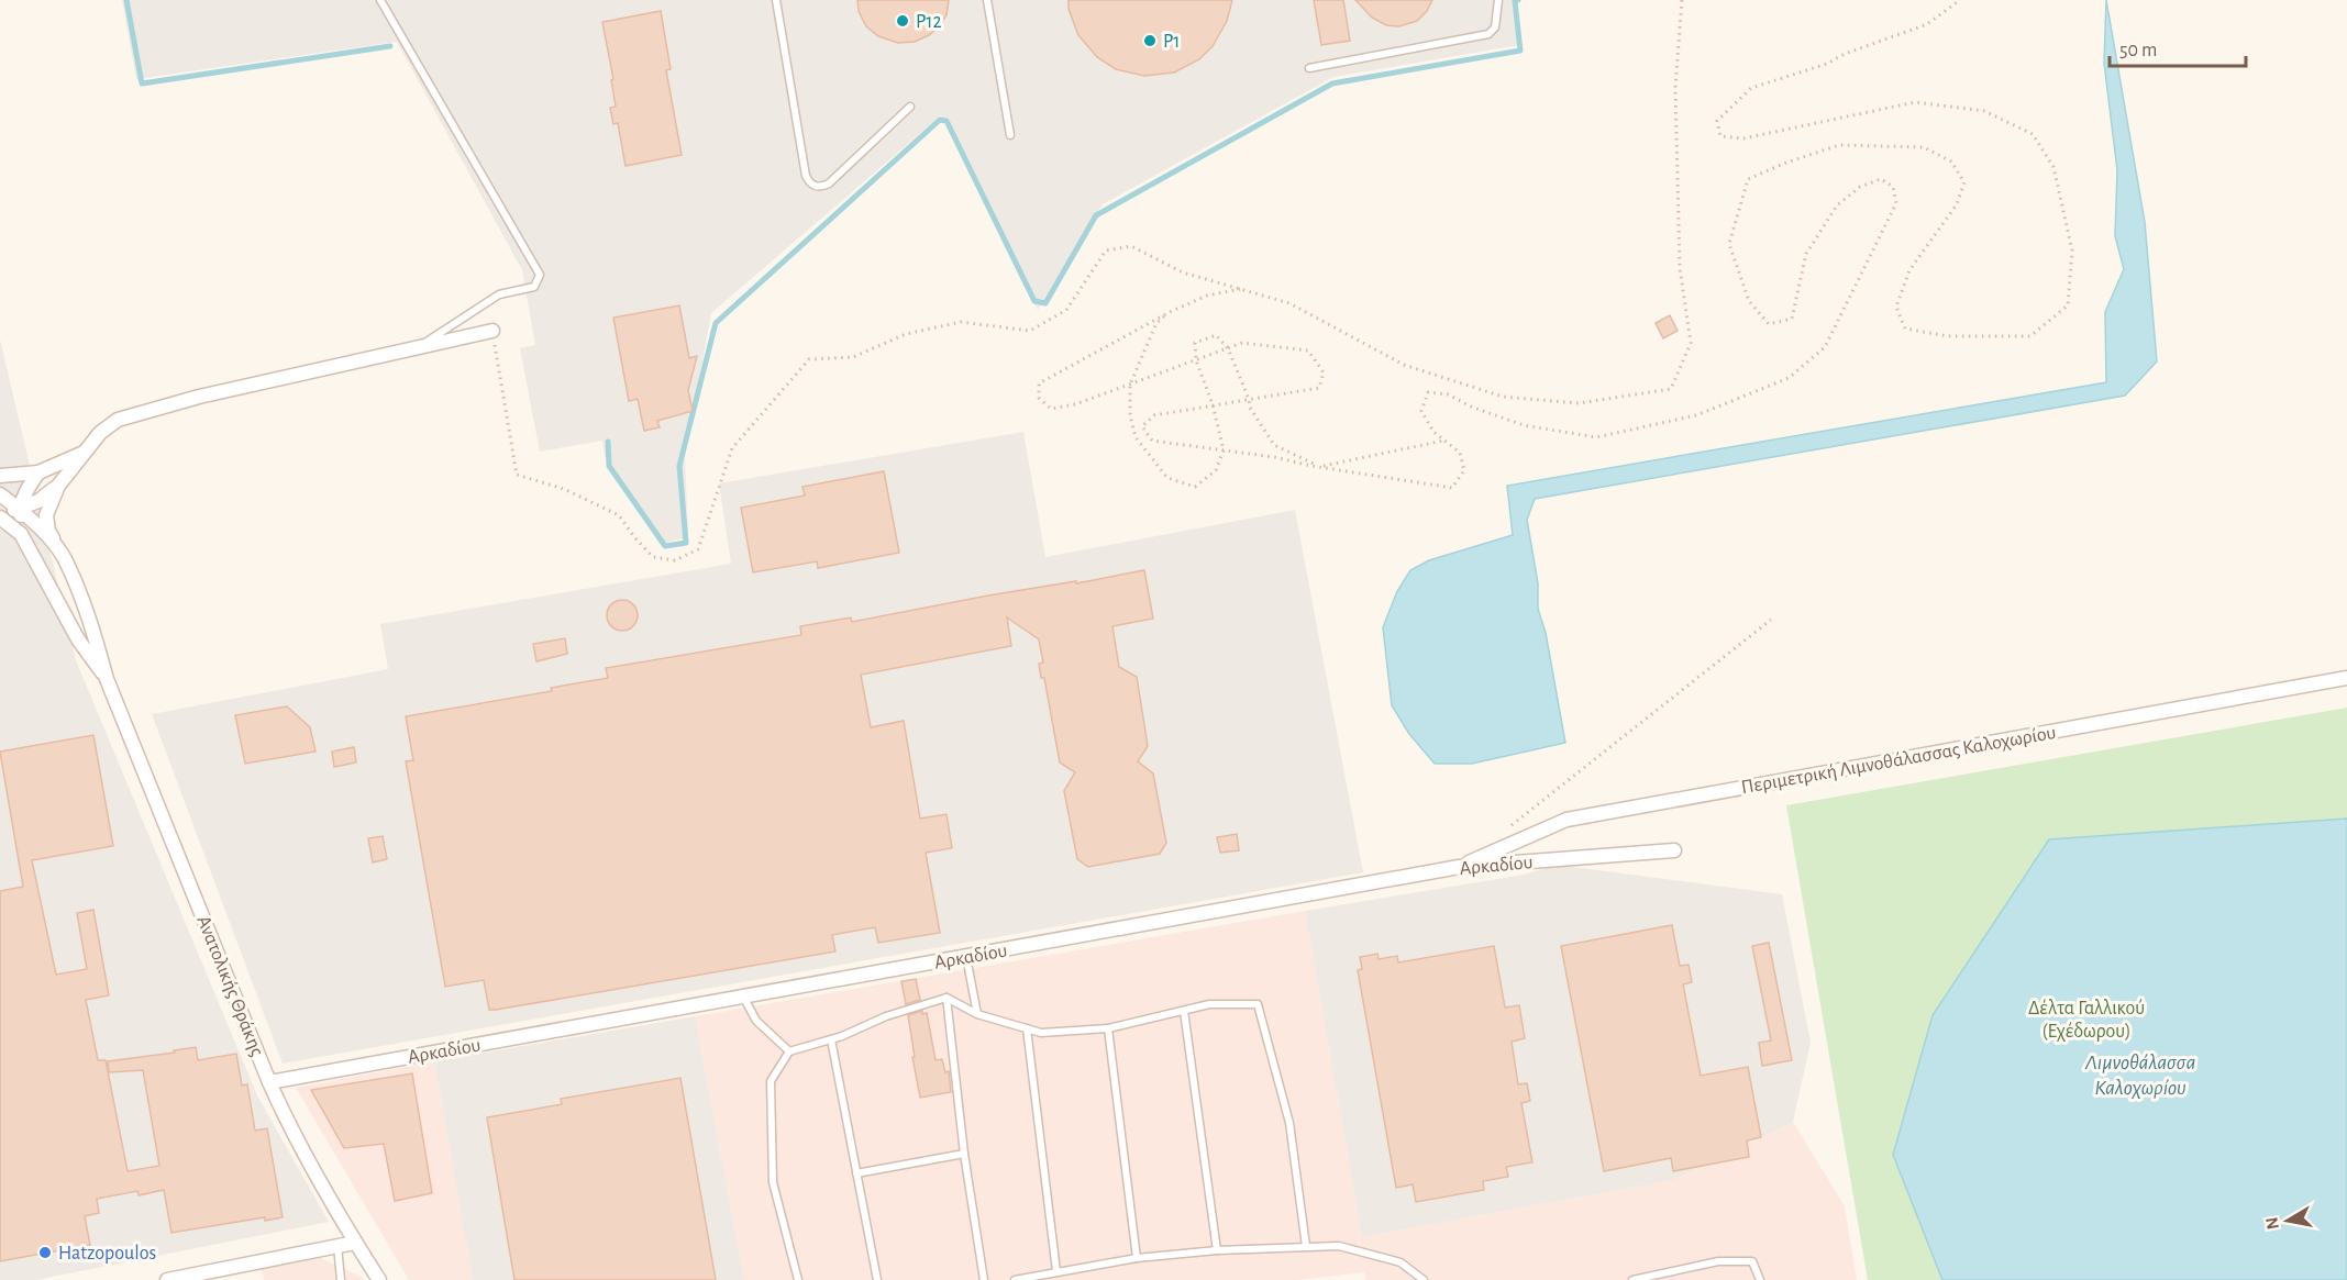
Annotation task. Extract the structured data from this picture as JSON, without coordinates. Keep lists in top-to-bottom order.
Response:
{
  "streets": {
    "street": ["Περιμετρική Λιμνοθάλασσας Καλοχωρίου", "Αρκαδίου", "Ανατολικής Θράκης"]
  },
  "crossings": [
    ["Περιμετρική Λιμνοθάλασσας Καλοχωρίου", "Αρκαδίου"],
    ["Αρκαδίου", "Ανατολικής Θράκης"]
  ],
  "water": ["Λιμνοθάλασσα Καλοχωρίου"],
  "parks": ["Δέλτα Γαλλικού (Εχέδωρου)"],
  "places": ["P12", "P1", "Hatzopoulos"],
  "scale_bar": "50 m",
  "north": "left"
}
